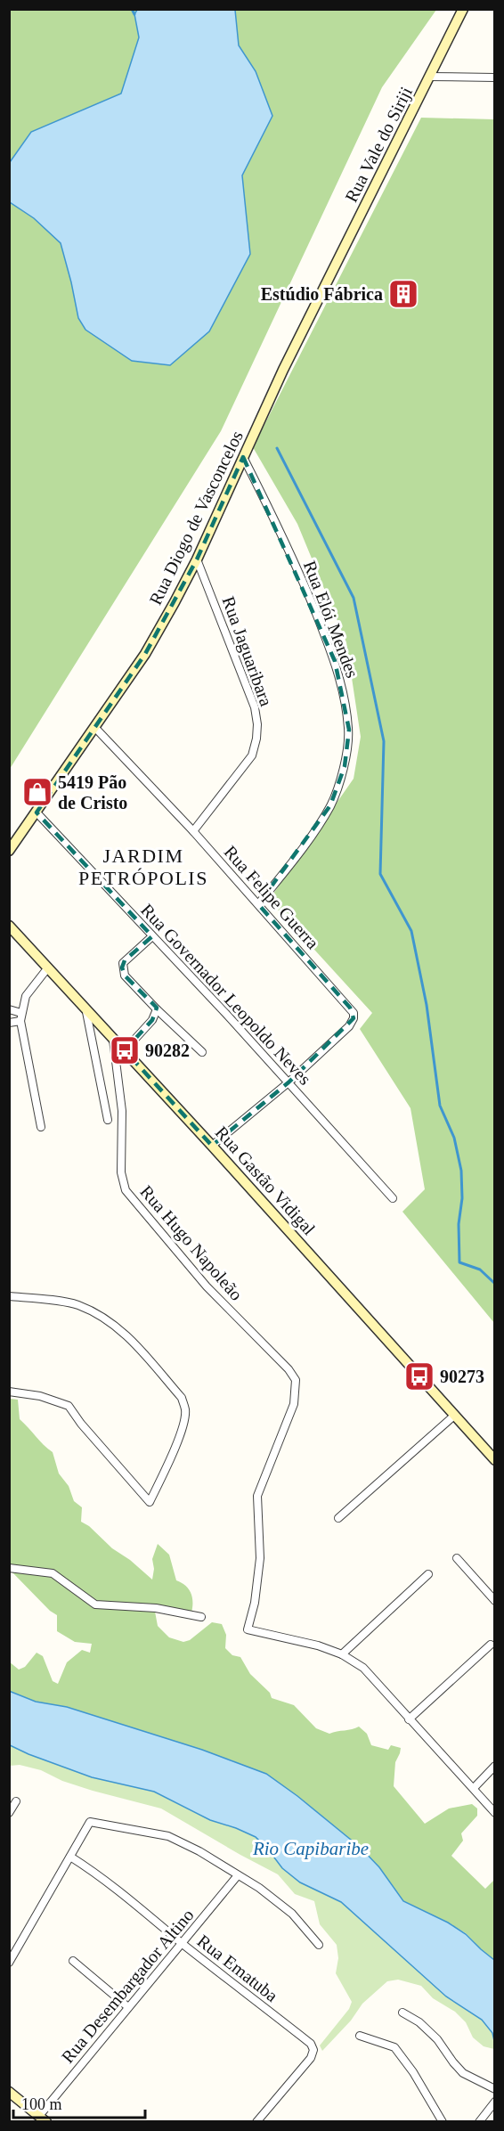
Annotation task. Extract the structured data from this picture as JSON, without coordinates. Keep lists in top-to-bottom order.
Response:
{
  "streets": {
    "street": [
      "Rua Vale do Siriji",
      "Rua Diogo de Vasconcelos",
      "Rua Elói Mendes",
      "Rua Jaguaribara",
      "Rua Felipe Guerra",
      "Rua Governador Leopoldo Neves",
      "Rua Gastão Vidigal",
      "Rua Hugo Napoleão",
      "Rua Ematuba",
      "Rua Desembargador Altino"
    ]
  },
  "crossings": [
    ["Rua Vale do Siriji", "Rua Diogo de Vasconcelos"],
    ["Rua Diogo de Vasconcelos", "Rua Elói Mendes"],
    ["Rua Diogo de Vasconcelos", "Rua Jaguaribara"],
    ["Rua Diogo de Vasconcelos", "Rua Felipe Guerra"],
    ["Rua Diogo de Vasconcelos", "Rua Governador Leopoldo Neves"],
    ["Rua Elói Mendes", "Rua Felipe Guerra"],
    ["Rua Jaguaribara", "Rua Felipe Guerra"],
    ["Rua Felipe Guerra", "Rua Governador Leopoldo Neves"],
    ["Rua Gastão Vidigal", "Rua Hugo Napoleão"],
    ["Rua Ematuba", "Rua Desembargador Altino"]
  ],
  "districts": ["JARDIM PETRÓPOLIS"],
  "water": ["Rio Capibaribe"],
  "places": {
    "building": ["Estúdio Fábrica"],
    "shop": ["5419 Pão de Cristo"],
    "bus stop": ["90282", "90273"]
  },
  "scale_bar": "100 m"
}
